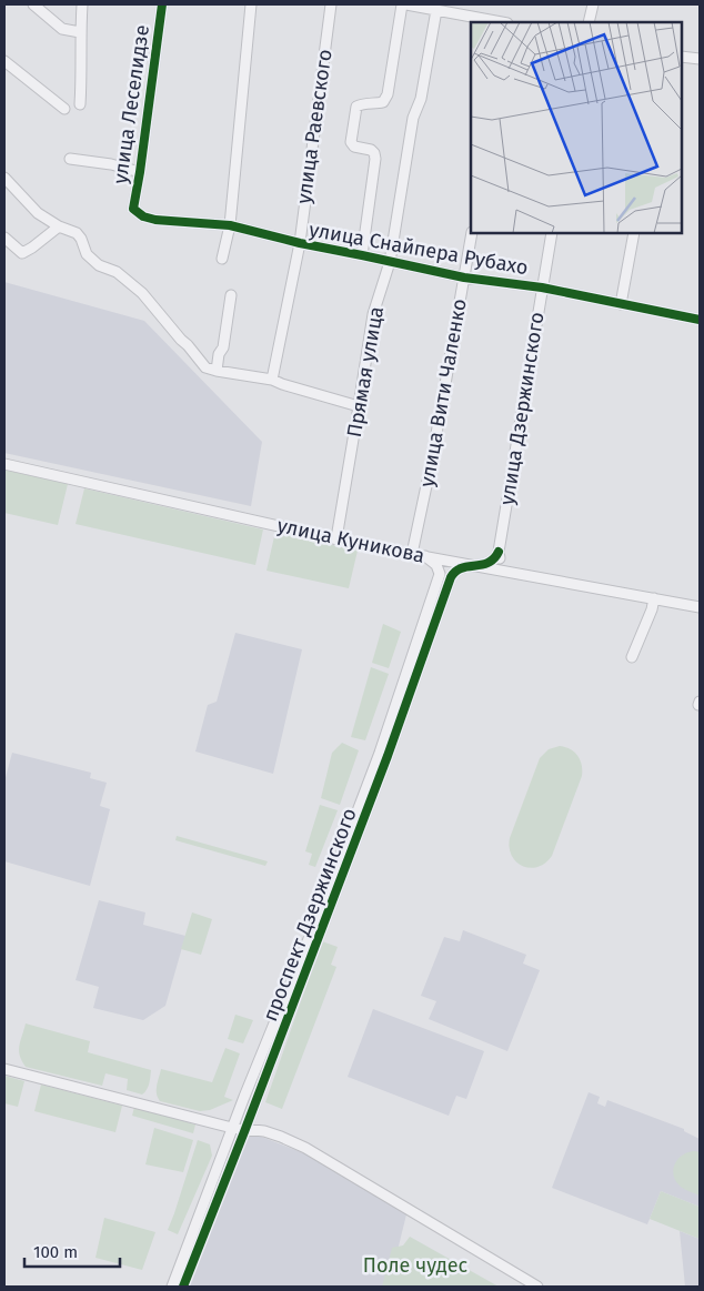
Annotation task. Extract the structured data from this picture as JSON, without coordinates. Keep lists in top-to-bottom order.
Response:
{
  "streets": {
    "street": [
      "улица Леселидзе",
      "улица Раевского",
      "улица Снайпера Рубахо",
      "Прямая улица",
      "улица Вити Чаленко",
      "улица Дзержинского",
      "улица Куникова",
      "проспект Дзержинского"
    ]
  },
  "crossings": [
    ["улица Леселидзе", "улица Снайпера Рубахо"],
    ["улица Раевского", "улица Снайпера Рубахо"],
    ["улица Снайпера Рубахо", "Прямая улица"],
    ["улица Снайпера Рубахо", "улица Вити Чаленко"],
    ["улица Снайпера Рубахо", "улица Дзержинского"],
    ["Прямая улица", "улица Куникова"],
    ["улица Вити Чаленко", "улица Куникова"],
    ["улица Куникова", "проспект Дзержинского"]
  ],
  "parks": ["Поле чудес"],
  "scale_bar": "100 m"
}
